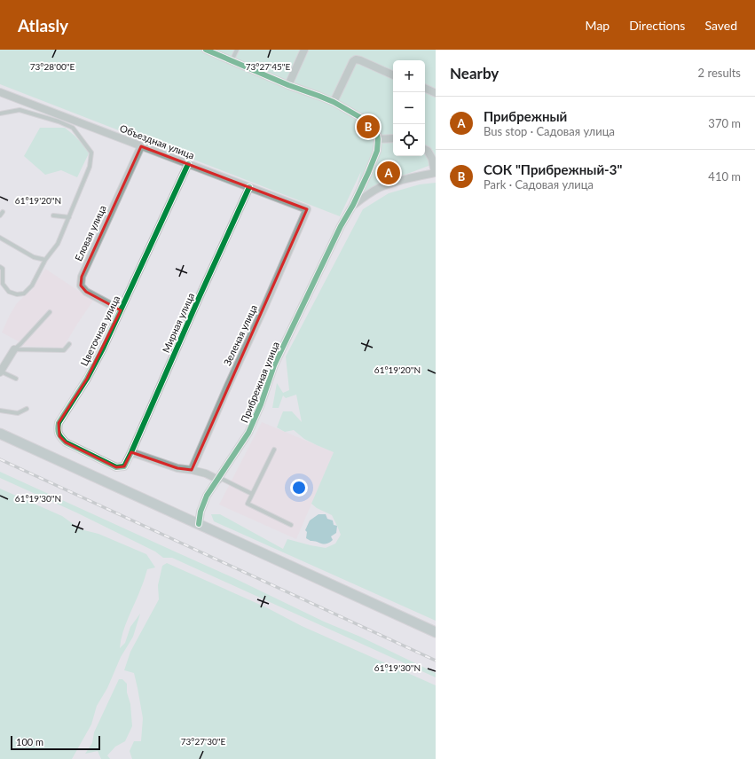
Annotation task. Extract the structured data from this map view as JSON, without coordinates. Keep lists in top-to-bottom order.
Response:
{
  "streets": {
    "street": [
      "Объездная улица",
      "Еловая улица",
      "Мирная улица",
      "Цветочная улица",
      "Зеленая улица",
      "Прибрежная улица"
    ]
  },
  "crossings": [
    ["Объездная улица", "Еловая улица"],
    ["Объездная улица", "Мирная улица"],
    ["Объездная улица", "Цветочная улица"],
    ["Объездная улица", "Зеленая улица"],
    ["Еловая улица", "Цветочная улица"],
    ["Мирная улица", "Цветочная улица"]
  ],
  "scale_bar": "100 m",
  "page": {
    "header": "Atlasly",
    "nav": ["Map", "Directions", "Saved"],
    "heading": ["Nearby", "2 results"],
    "map_buttons": ["+", "−"],
    "list": [
      {
        "mark": "A",
        "name": "Прибрежный",
        "note": "Bus stop · Садовая улица",
        "value": "370 m"
      },
      {
        "mark": "B",
        "name": "СОК \"Прибрежный-3\"",
        "note": "Park · Садовая улица",
        "value": "410 m"
      }
    ],
    "pins": ["B", "A"],
    "scale": "100 m"
  },
  "coordinates": [
    "73°28'00\"E",
    "73°27'45\"E",
    "61°19'20\"N",
    "61°19'30\"N",
    "73°27'30\"E"
  ]
}
